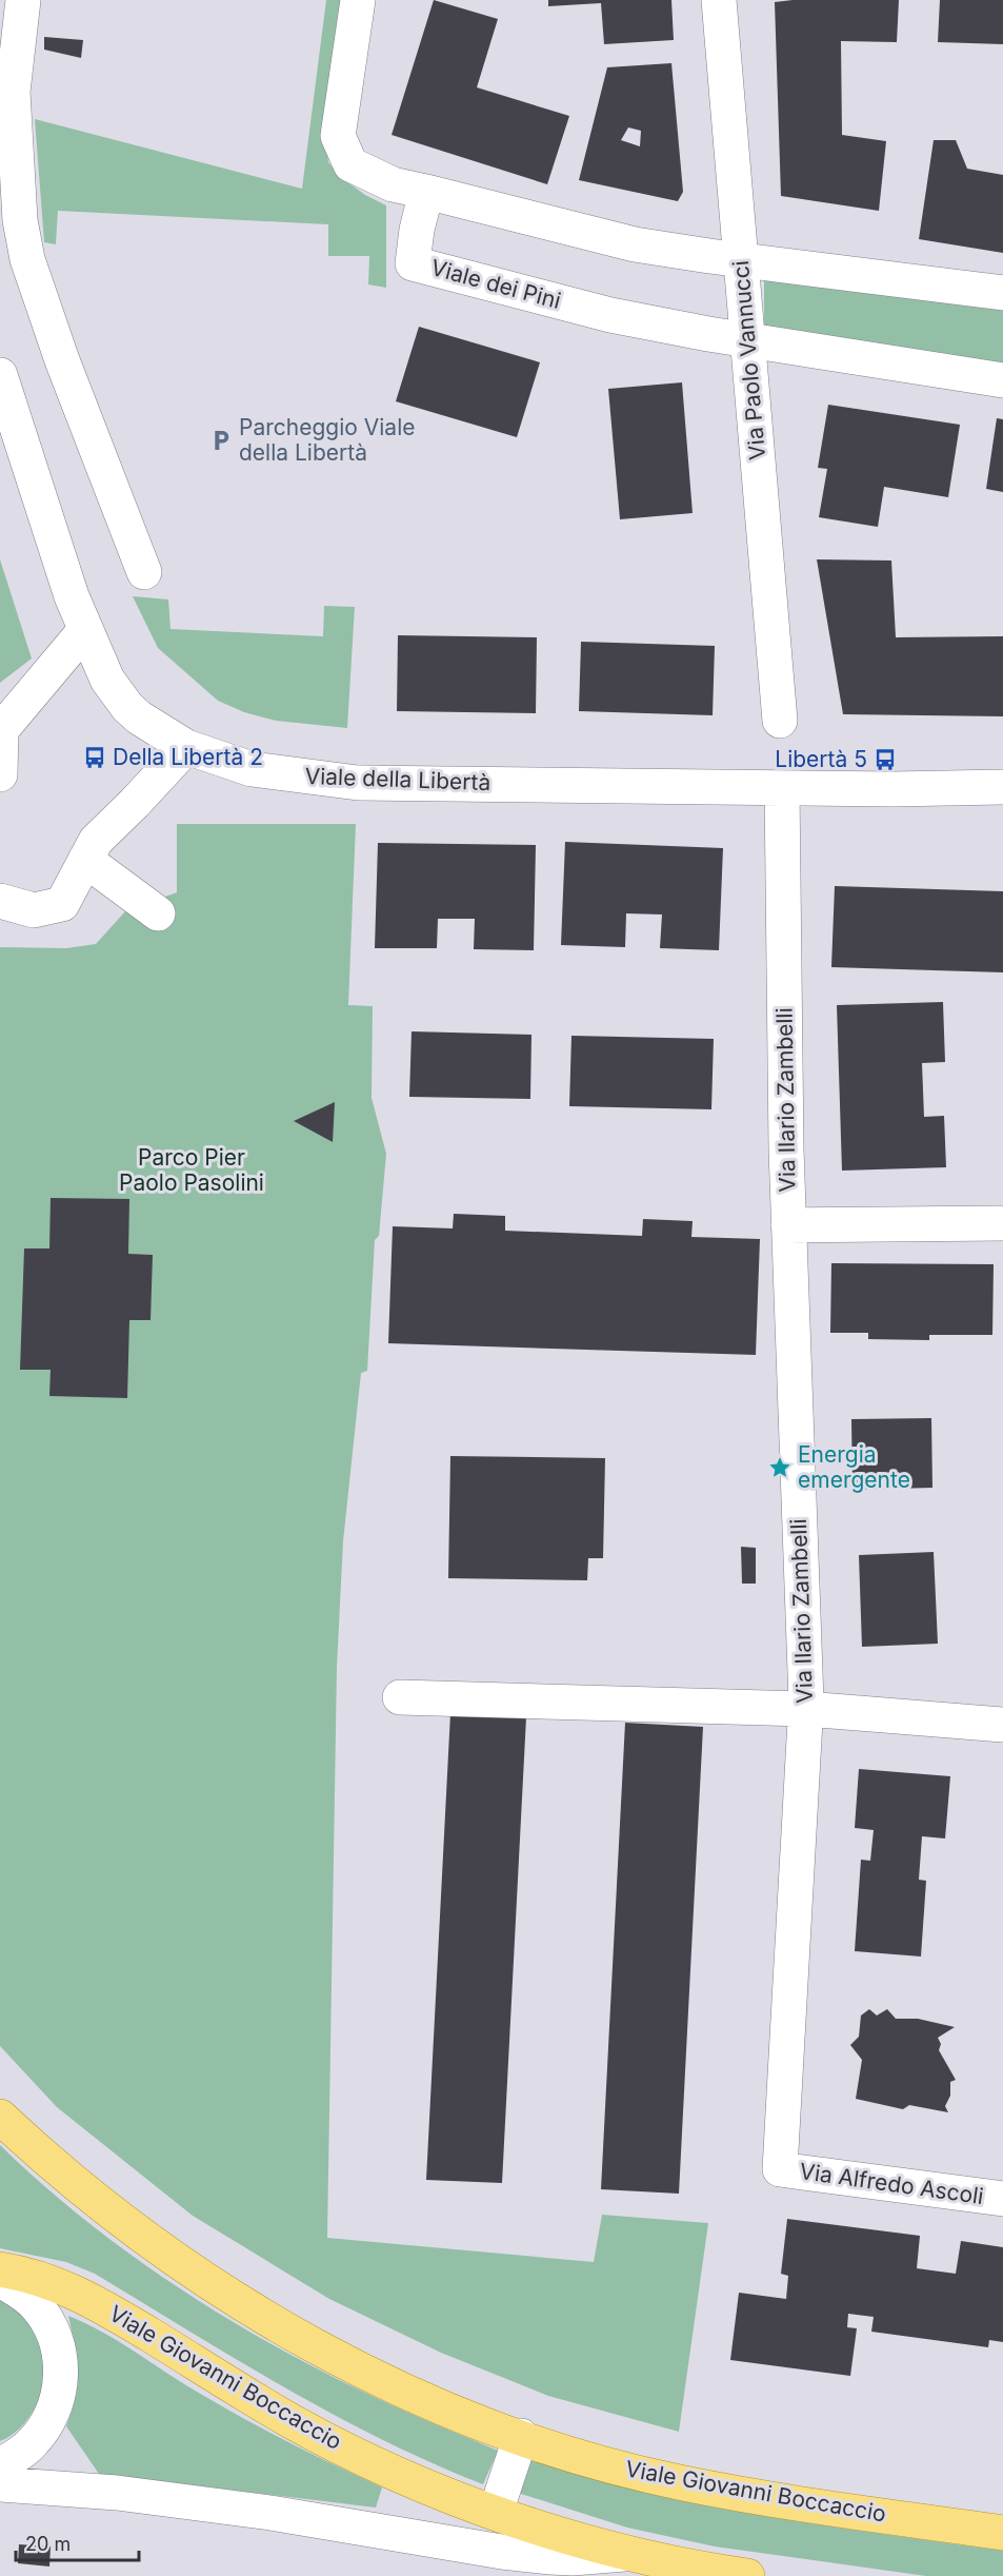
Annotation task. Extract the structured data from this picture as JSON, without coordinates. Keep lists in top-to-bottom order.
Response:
{
  "streets": {
    "main road": ["Viale Giovanni Boccaccio"],
    "street": [
      "Viale dei Pini",
      "Via Paolo Vannucci",
      "Viale della Libertà",
      "Via Ilario Zambelli",
      "Via Alfredo Ascoli"
    ]
  },
  "crossings": [
    ["Viale dei Pini", "Via Paolo Vannucci"],
    ["Viale della Libertà", "Via Ilario Zambelli"],
    ["Via Ilario Zambelli", "Via Alfredo Ascoli"]
  ],
  "parks": ["Parco Pier Paolo Pasolini"],
  "places": {
    "parking": ["Parcheggio Viale della Libertà"],
    "bus stop": ["Della Libertà 2", "Libertà 5"],
    "place": ["Energia emergente"]
  },
  "scale_bar": "20 m"
}
